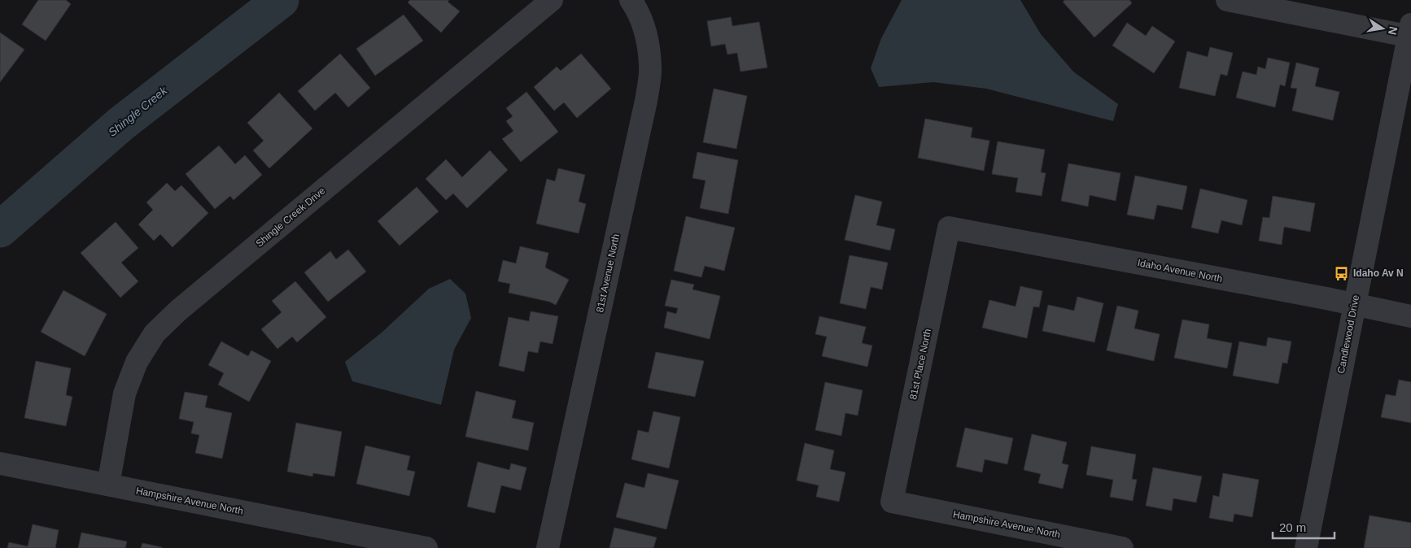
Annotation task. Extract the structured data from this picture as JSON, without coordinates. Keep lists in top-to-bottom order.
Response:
{
  "streets": {
    "street": [
      "Shingle Creek Drive",
      "Idaho Avenue North",
      "81st Avenue North",
      "Candlewood Drive",
      "81st Place North",
      "Hampshire Avenue North"
    ]
  },
  "crossings": [
    ["Shingle Creek Drive", "Hampshire Avenue North"],
    ["Idaho Avenue North", "Candlewood Drive"],
    ["Idaho Avenue North", "81st Place North"],
    ["81st Place North", "Hampshire Avenue North"]
  ],
  "water": ["Shingle Creek"],
  "places": {
    "bus stop": ["Idaho Av N"]
  },
  "scale_bar": "20 m",
  "north": "right"
}
